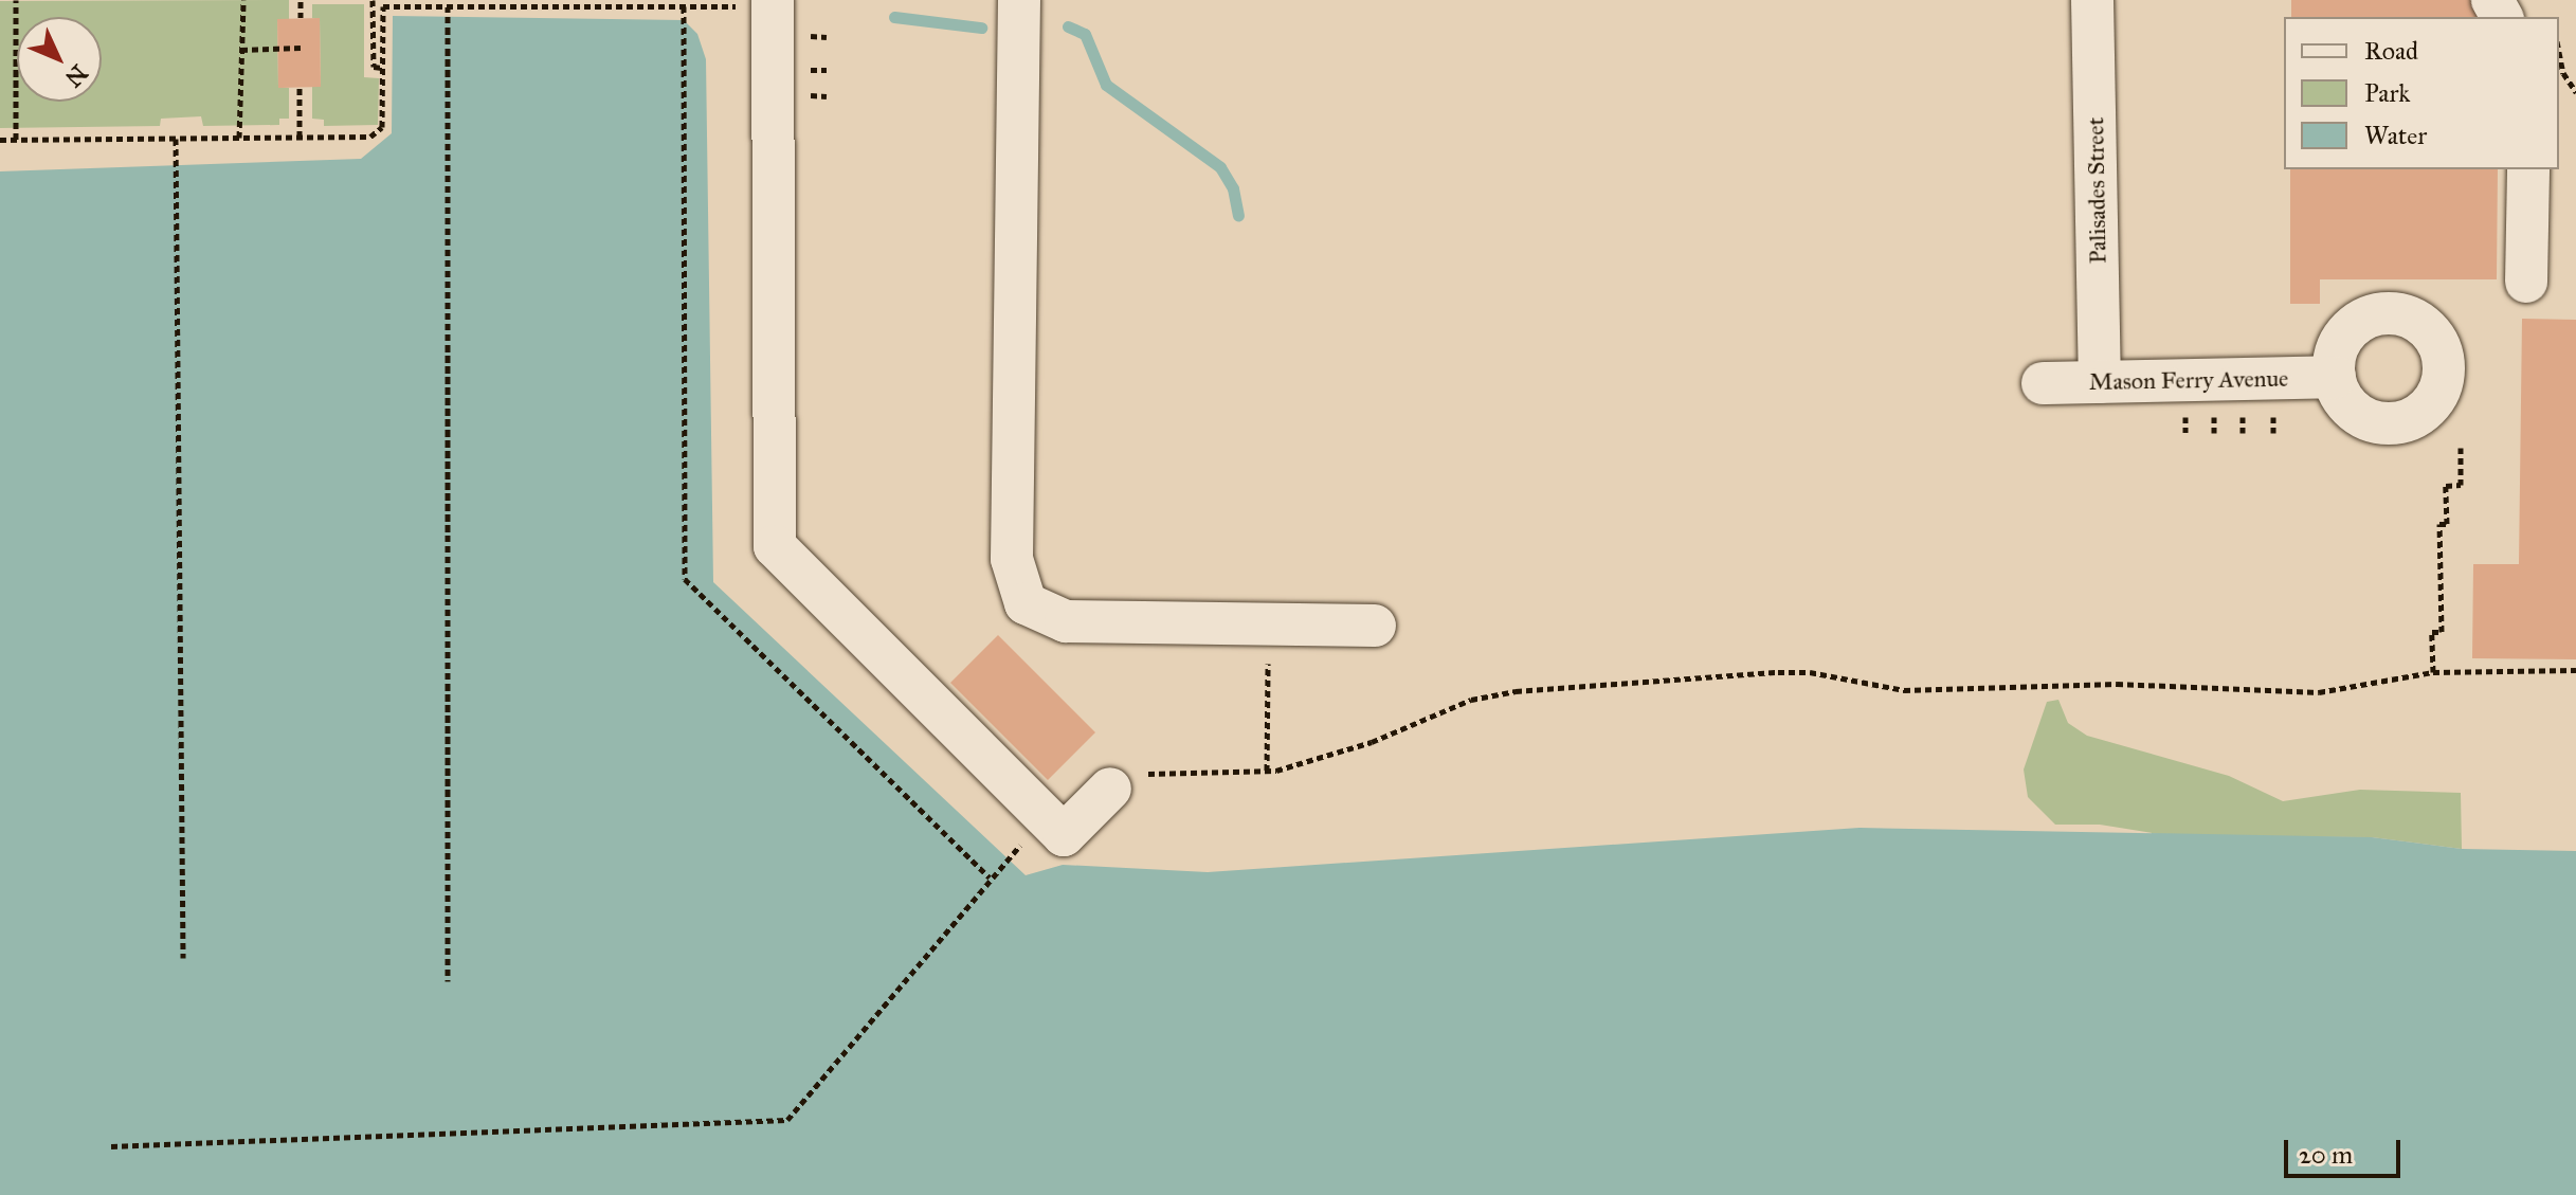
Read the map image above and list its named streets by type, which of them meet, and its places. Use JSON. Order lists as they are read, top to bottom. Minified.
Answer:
{"streets":{"street":["Palisades Street","Mason Ferry Avenue"]},"crossings":[["Palisades Street","Mason Ferry Avenue"]],"legend":["Road","Park","Water"],"scale_bar":"20 m","north":"bottom right"}
